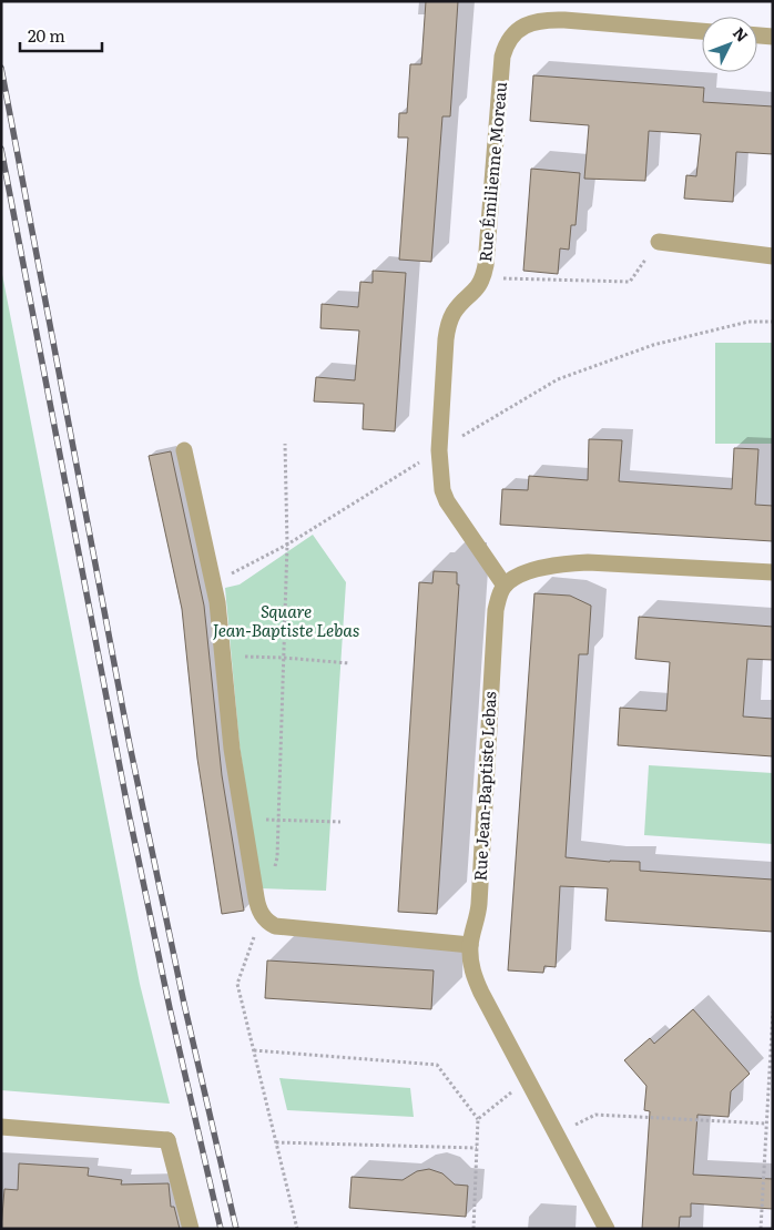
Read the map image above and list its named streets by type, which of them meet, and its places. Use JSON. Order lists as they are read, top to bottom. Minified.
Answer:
{"streets":{"street":["Rue Émilienne Moreau","Rue Jean-Baptiste Lebas"]},"crossings":[["Rue Émilienne Moreau","Rue Jean-Baptiste Lebas"]],"parks":["Square Jean-Baptiste Lebas"],"scale_bar":"20 m","north":"top right"}
